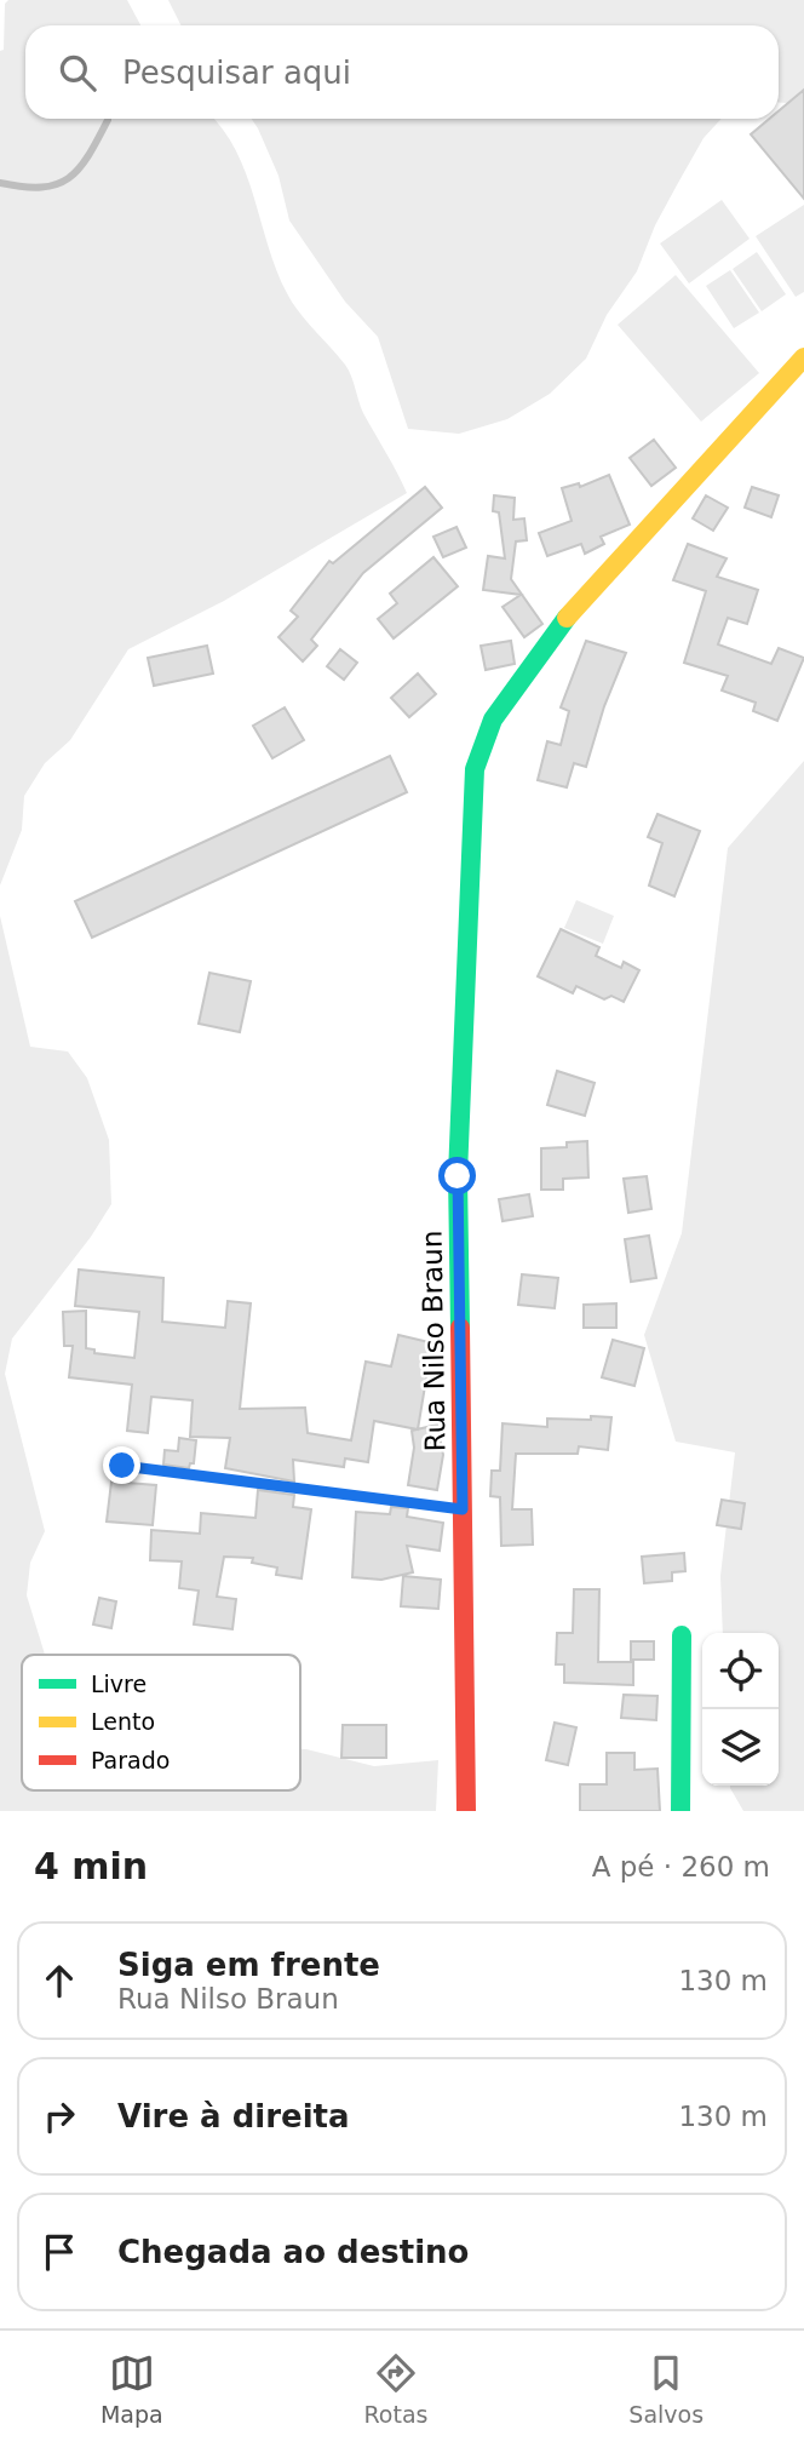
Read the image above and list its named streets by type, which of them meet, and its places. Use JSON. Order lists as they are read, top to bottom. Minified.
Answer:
{"streets":{"street":["Rua Nilso Braun"]},"legend":["Livre","Lento","Parado"],"page":{"search":"Pesquisar aqui","heading":["4 min","A pé · 260 m"],"list":[["Siga em frente","Rua Nilso Braun","130 m"],["Vire à direita","130 m"],"Chegada ao destino"],"nav":["Mapa","Rotas","Salvos"]}}
